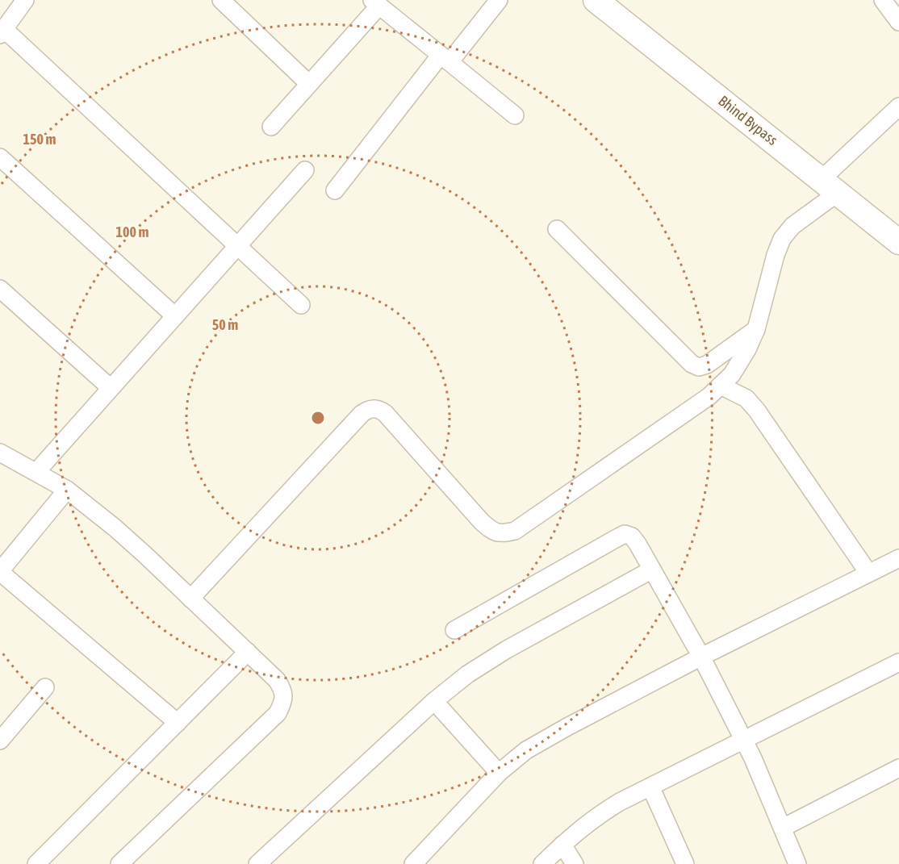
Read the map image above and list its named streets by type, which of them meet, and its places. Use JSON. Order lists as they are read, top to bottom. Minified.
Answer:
{"streets":{"street":["Bhind Bypass"]},"rings":["150 m","100 m","50 m"]}
